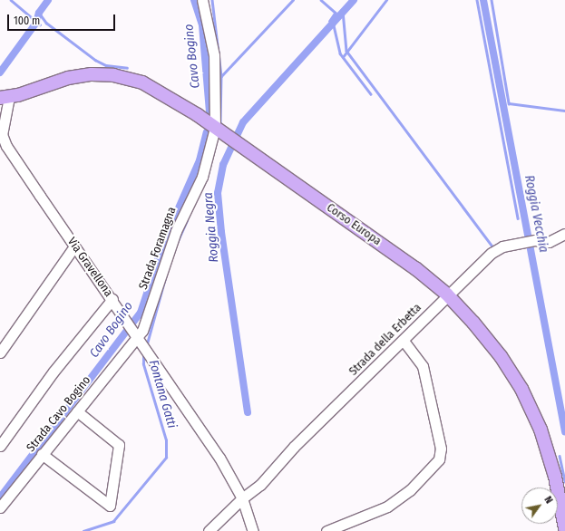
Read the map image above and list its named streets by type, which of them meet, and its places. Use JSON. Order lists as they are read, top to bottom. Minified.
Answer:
{"streets":{"main road":["Corso Europa"],"street":["Strada Foramagna","Via Gravellona","Strada della Erbetta","Strada Cavo Bogino"]},"crossings":[["Corso Europa","Strada Foramagna"],["Corso Europa","Via Gravellona"],["Corso Europa","Strada della Erbetta"],["Strada Foramagna","Via Gravellona"],["Strada Foramagna","Strada Cavo Bogino"],["Via Gravellona","Strada della Erbetta"],["Via Gravellona","Strada Cavo Bogino"]],"water":["Cavo Bogino","Roggia Vecchia","Roggia Negra","Fontana Gatti"],"scale_bar":"100 m","north":"top right"}
